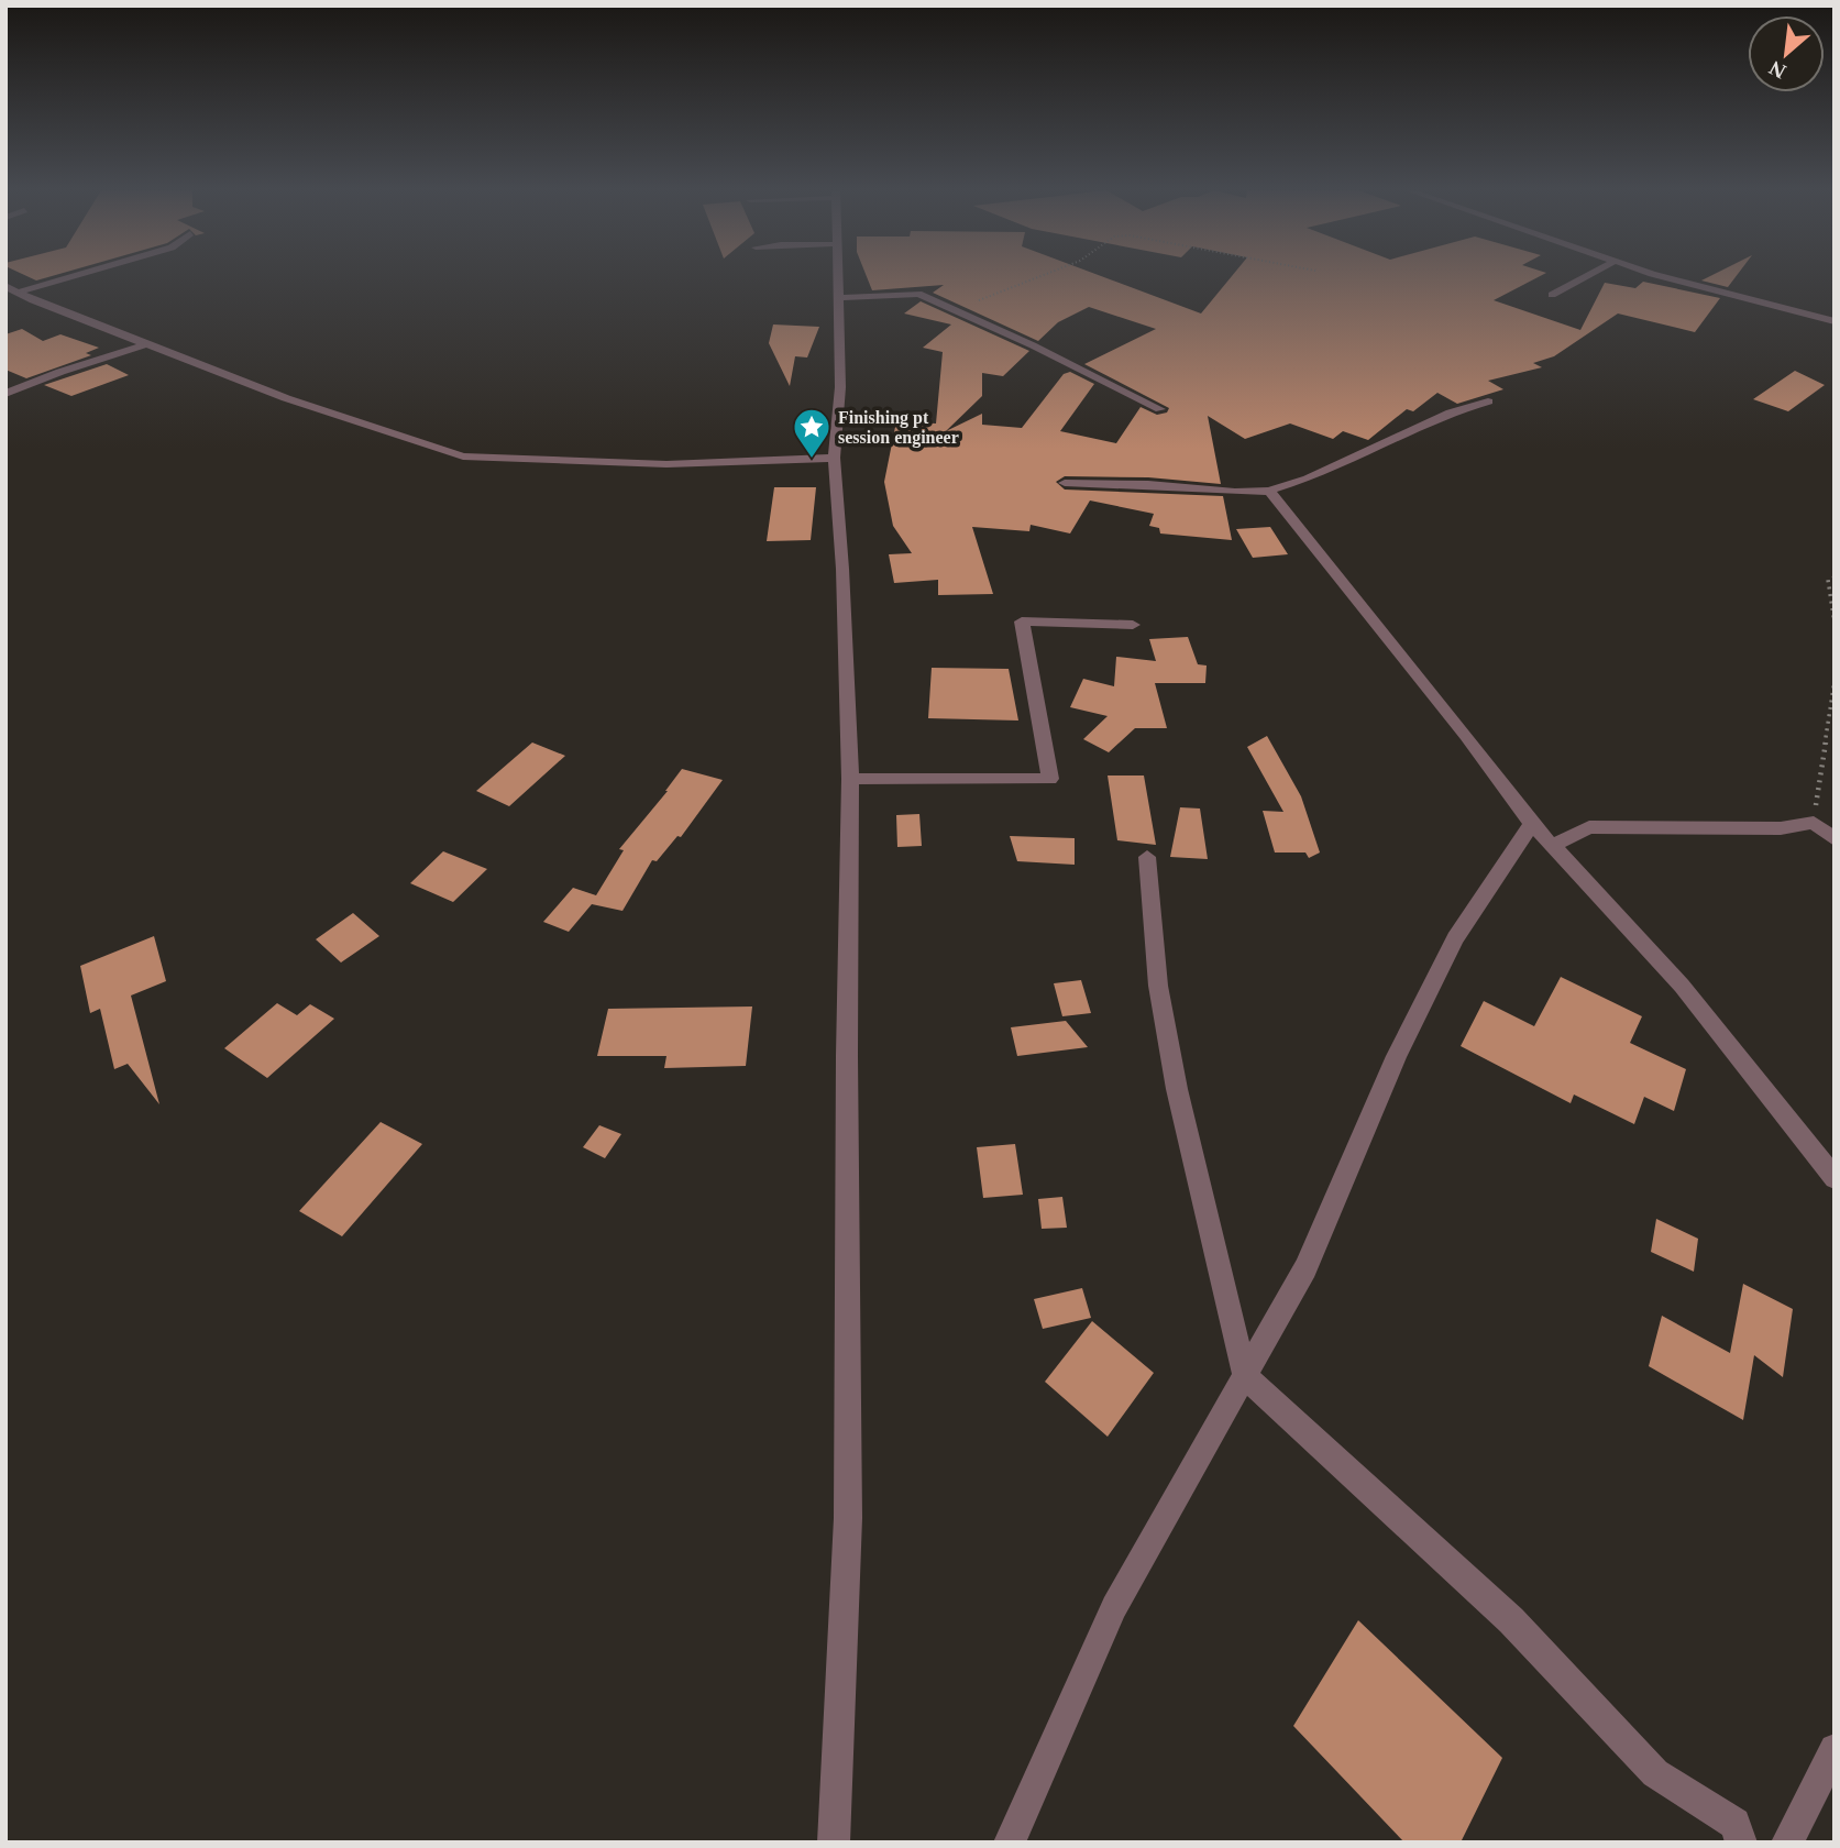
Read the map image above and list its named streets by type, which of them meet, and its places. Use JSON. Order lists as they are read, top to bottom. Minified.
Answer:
{"places":{"place":["Finishing pt session engineer"]},"north":"bottom left"}
